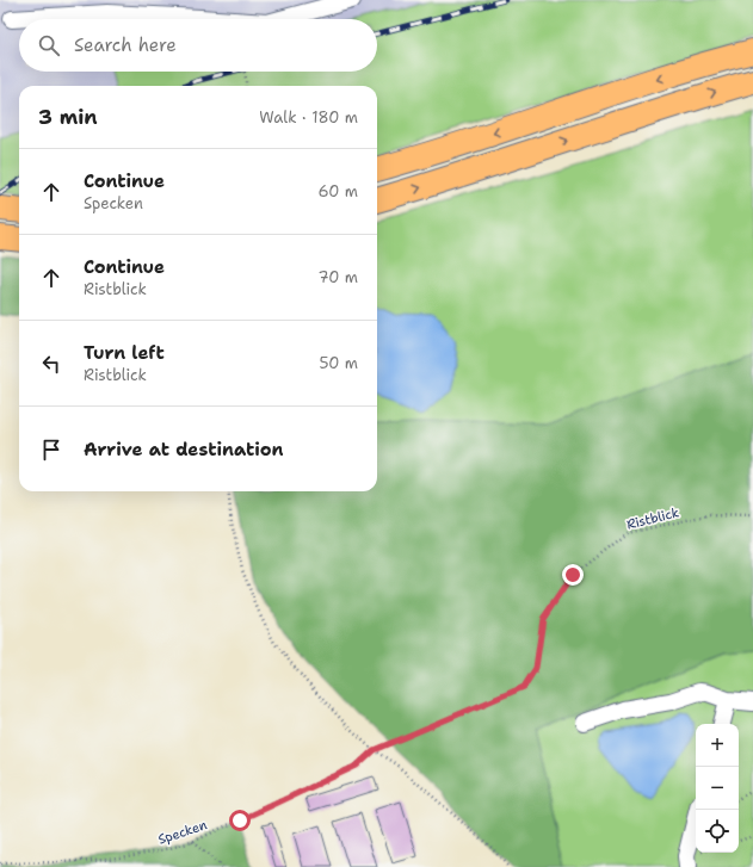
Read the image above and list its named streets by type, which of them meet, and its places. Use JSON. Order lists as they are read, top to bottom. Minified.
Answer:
{"streets":{"path":["Ristblick","Specken"]},"crossings":[["Ristblick","Specken"]],"page":{"search":"Search here","heading":["3 min","Walk · 180 m"],"list":[["Continue","Specken","60 m"],["Continue","Ristblick","70 m"],["Turn left","Ristblick","50 m"],"Arrive at destination"],"map_buttons":["+","−"]}}
